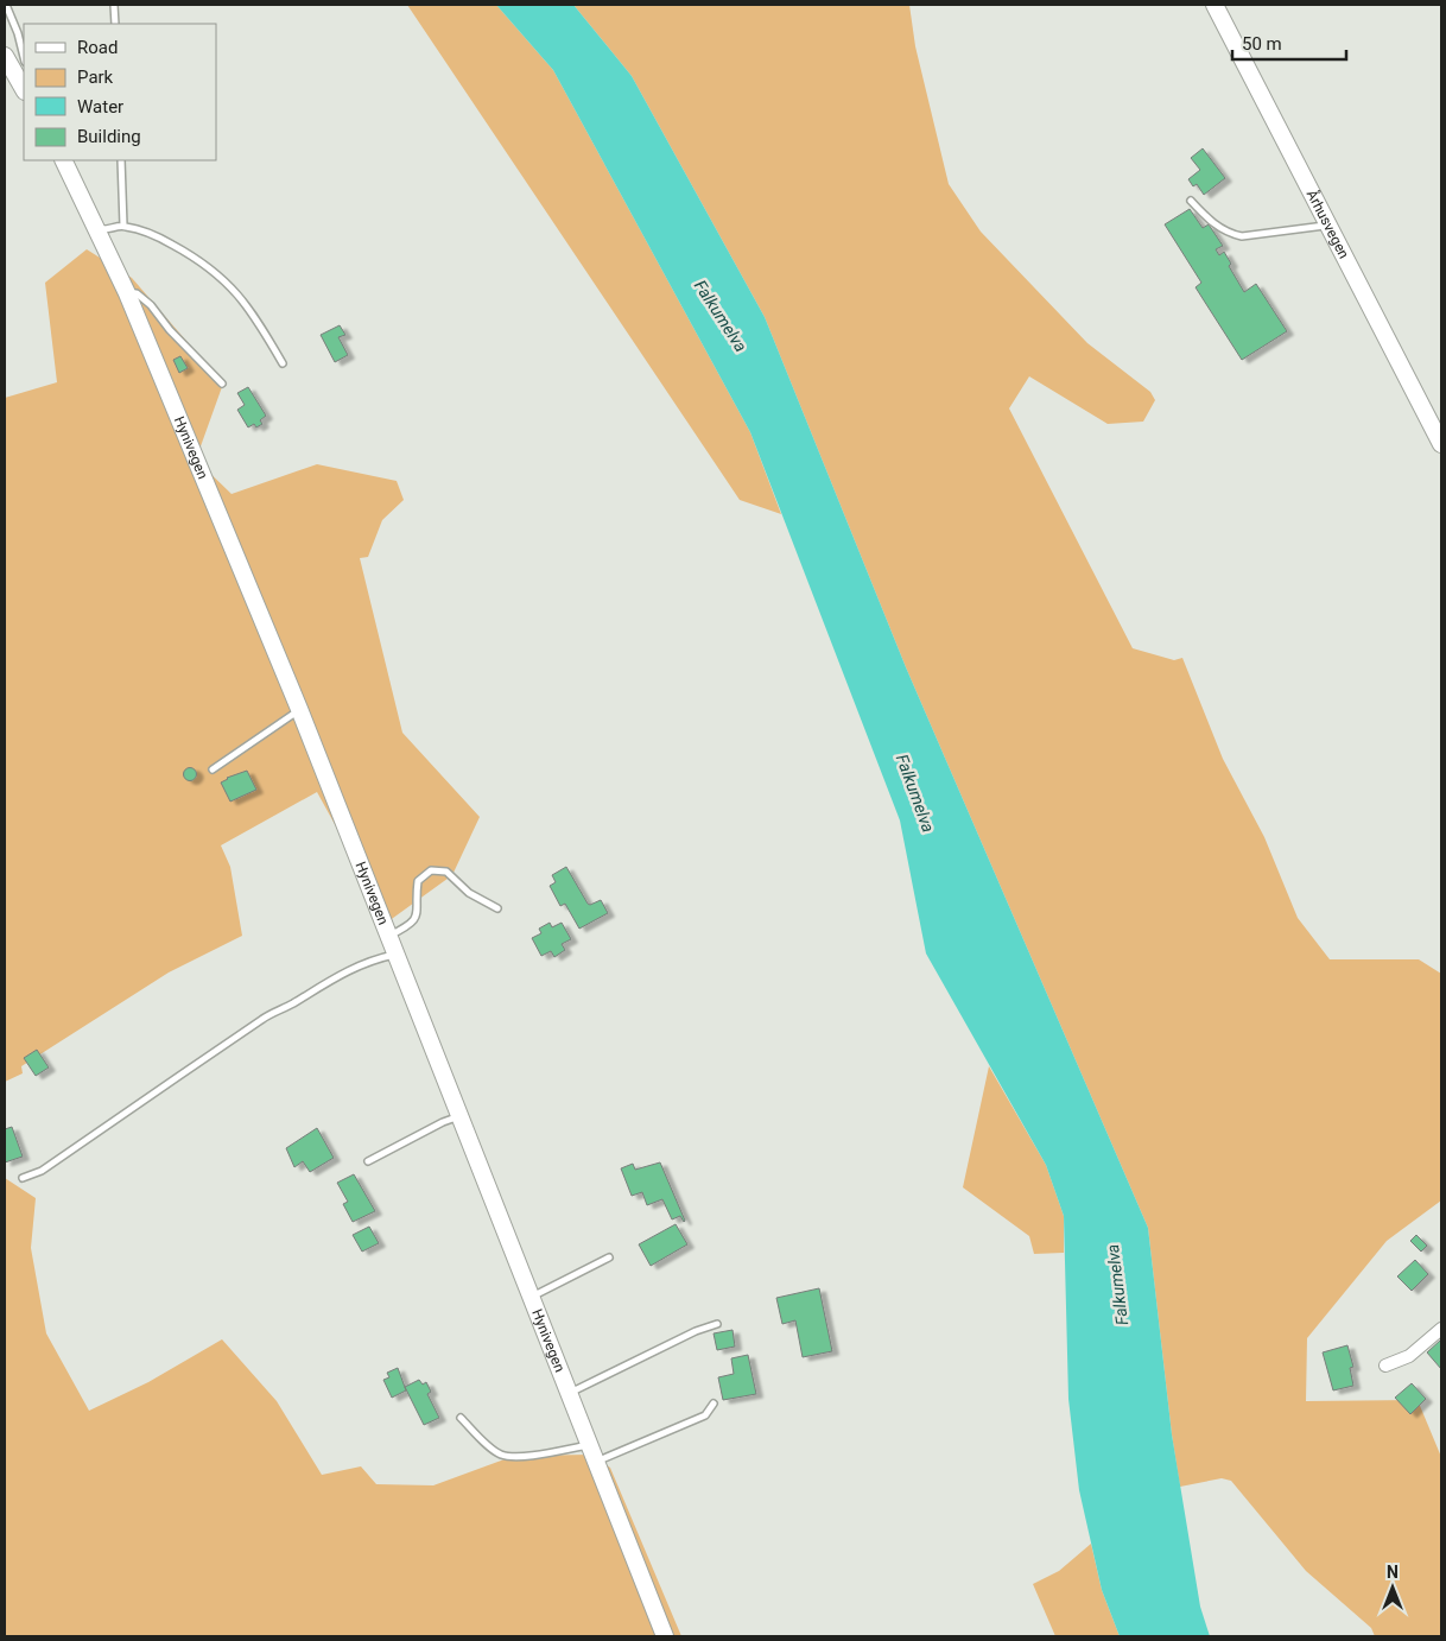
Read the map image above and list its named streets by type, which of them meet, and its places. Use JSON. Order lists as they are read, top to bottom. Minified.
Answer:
{"streets":{"main road":["Århusvegen","Hynivegen"]},"water":["Falkumelva"],"legend":["Road","Park","Water","Building"],"scale_bar":"50 m","north":"top"}
